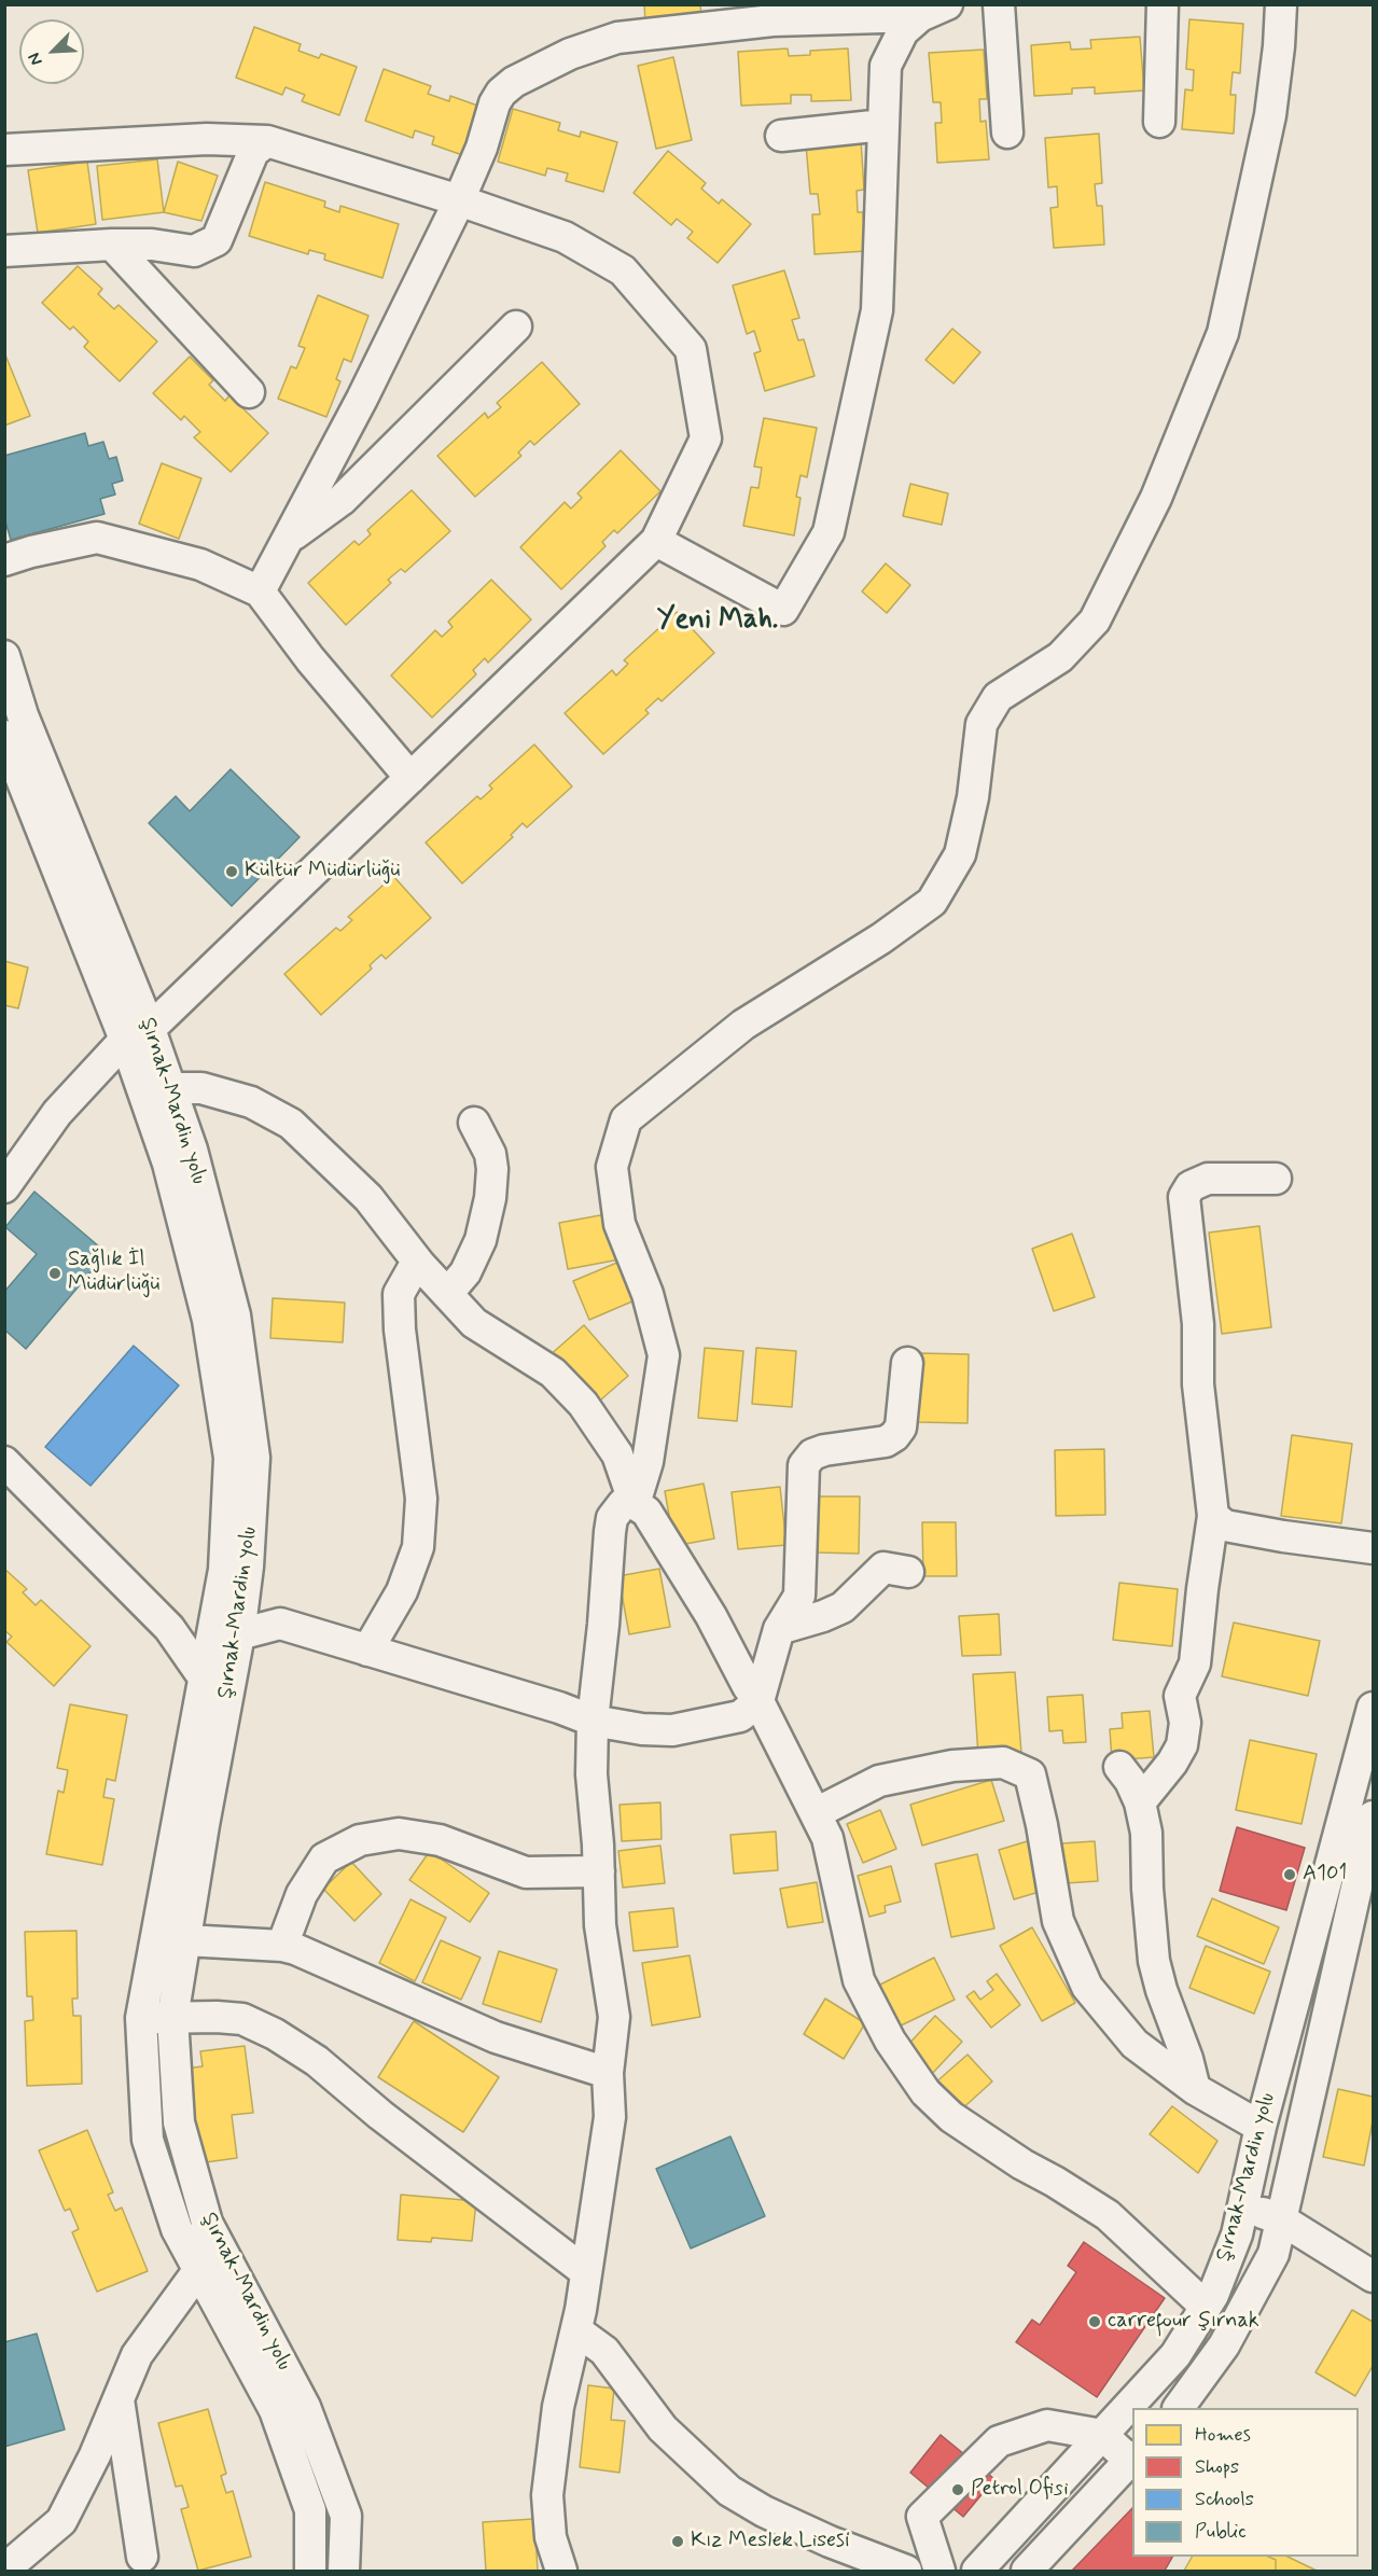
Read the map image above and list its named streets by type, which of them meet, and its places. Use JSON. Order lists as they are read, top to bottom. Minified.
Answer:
{"streets":{"street":["Şırnak-Mardin yolu"]},"districts":["Yeni Mah."],"places":["Kültür Müdürlüğü","Sağlık İl Müdürlüğü","A101","carrefour şırnak","Petrol Ofisi","Kız Meslek Lisesi"],"legend":["Homes","Shops","Schools","Public"],"north":"bottom left"}
